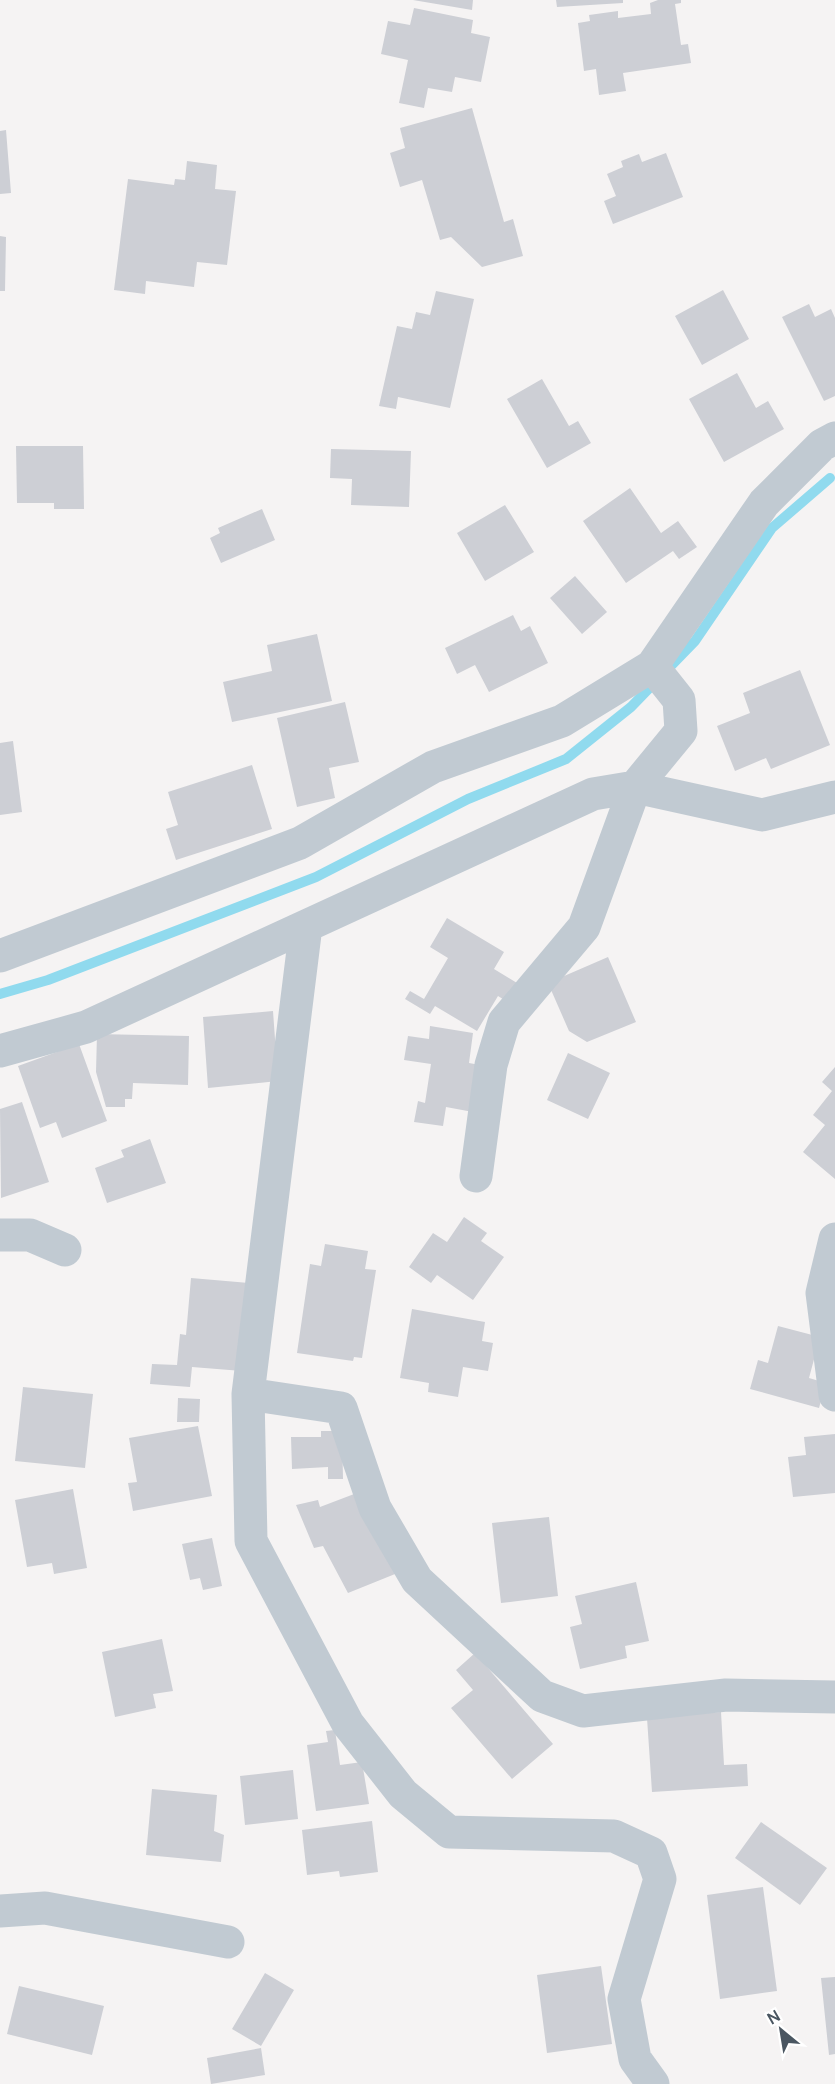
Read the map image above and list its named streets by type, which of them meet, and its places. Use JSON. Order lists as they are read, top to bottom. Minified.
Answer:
{"north":"top left"}
